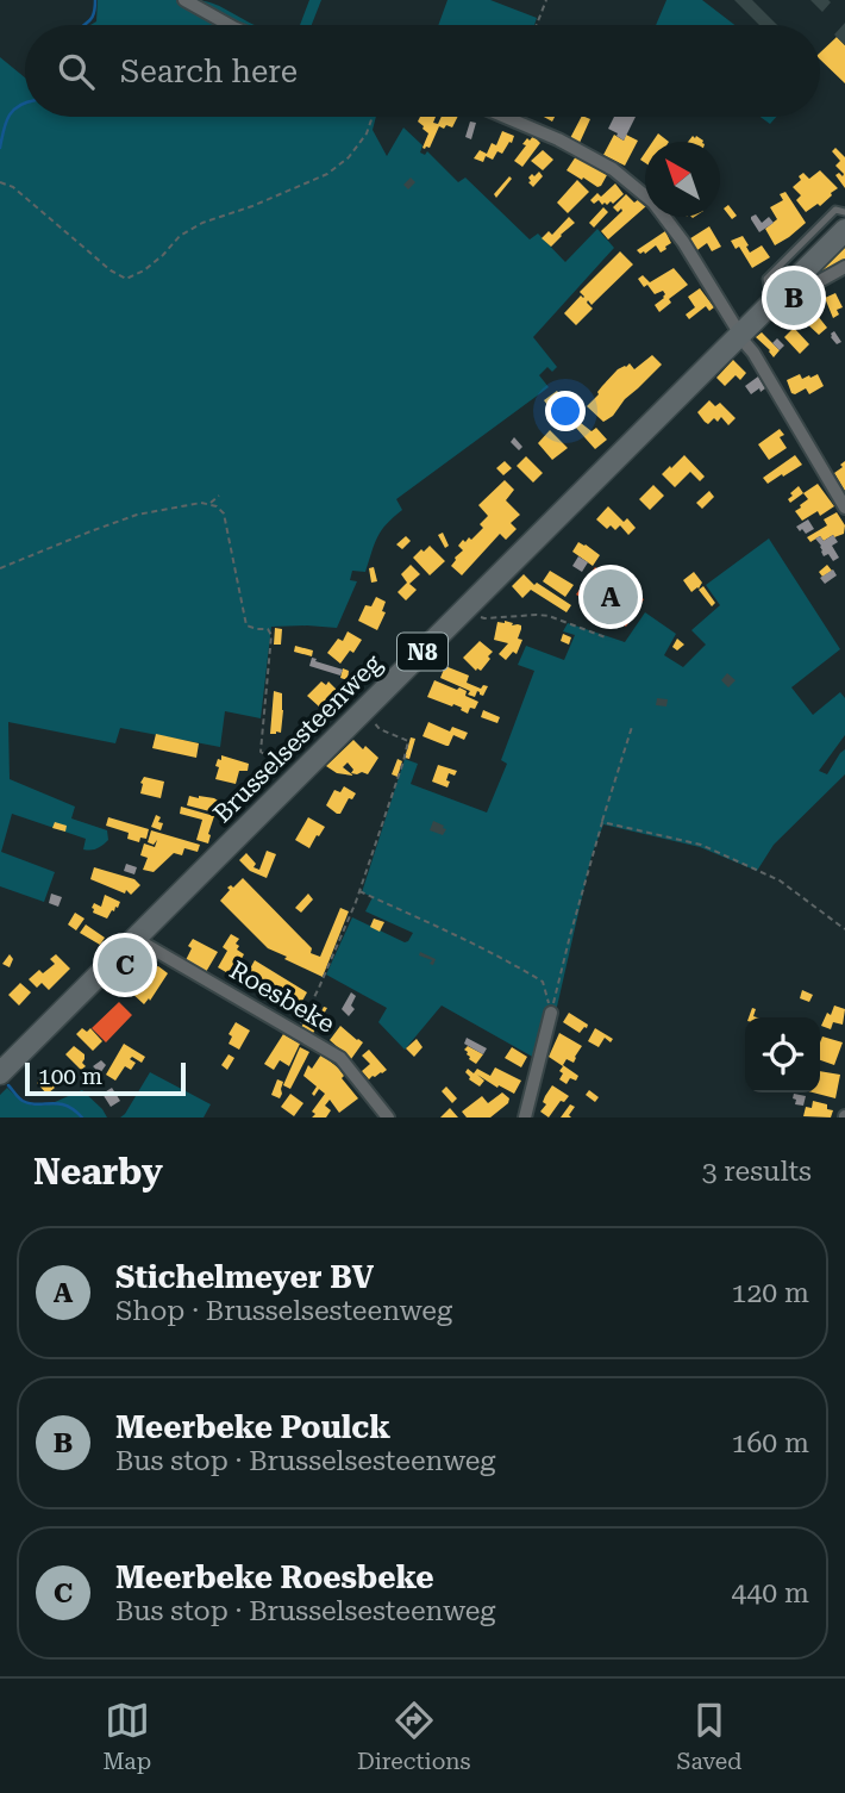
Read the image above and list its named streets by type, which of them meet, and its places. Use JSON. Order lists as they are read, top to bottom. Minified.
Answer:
{"streets":{"main road":["N8","Brusselsesteenweg"],"street":["Roesbeke"]},"crossings":[["Brusselsesteenweg","Roesbeke"]],"scale_bar":"100 m","north":"top left","page":{"search":"Search here","pins":["B","A","C"],"scale":"100 m","heading":["Nearby","3 results"],"list":[{"mark":"A","name":"Stichelmeyer BV","note":"Shop · Brusselsesteenweg","value":"120 m"},{"mark":"B","name":"Meerbeke Poulck","note":"Bus stop · Brusselsesteenweg","value":"160 m"},{"mark":"C","name":"Meerbeke Roesbeke","note":"Bus stop · Brusselsesteenweg","value":"440 m"}],"nav":["Map","Directions","Saved"]}}
